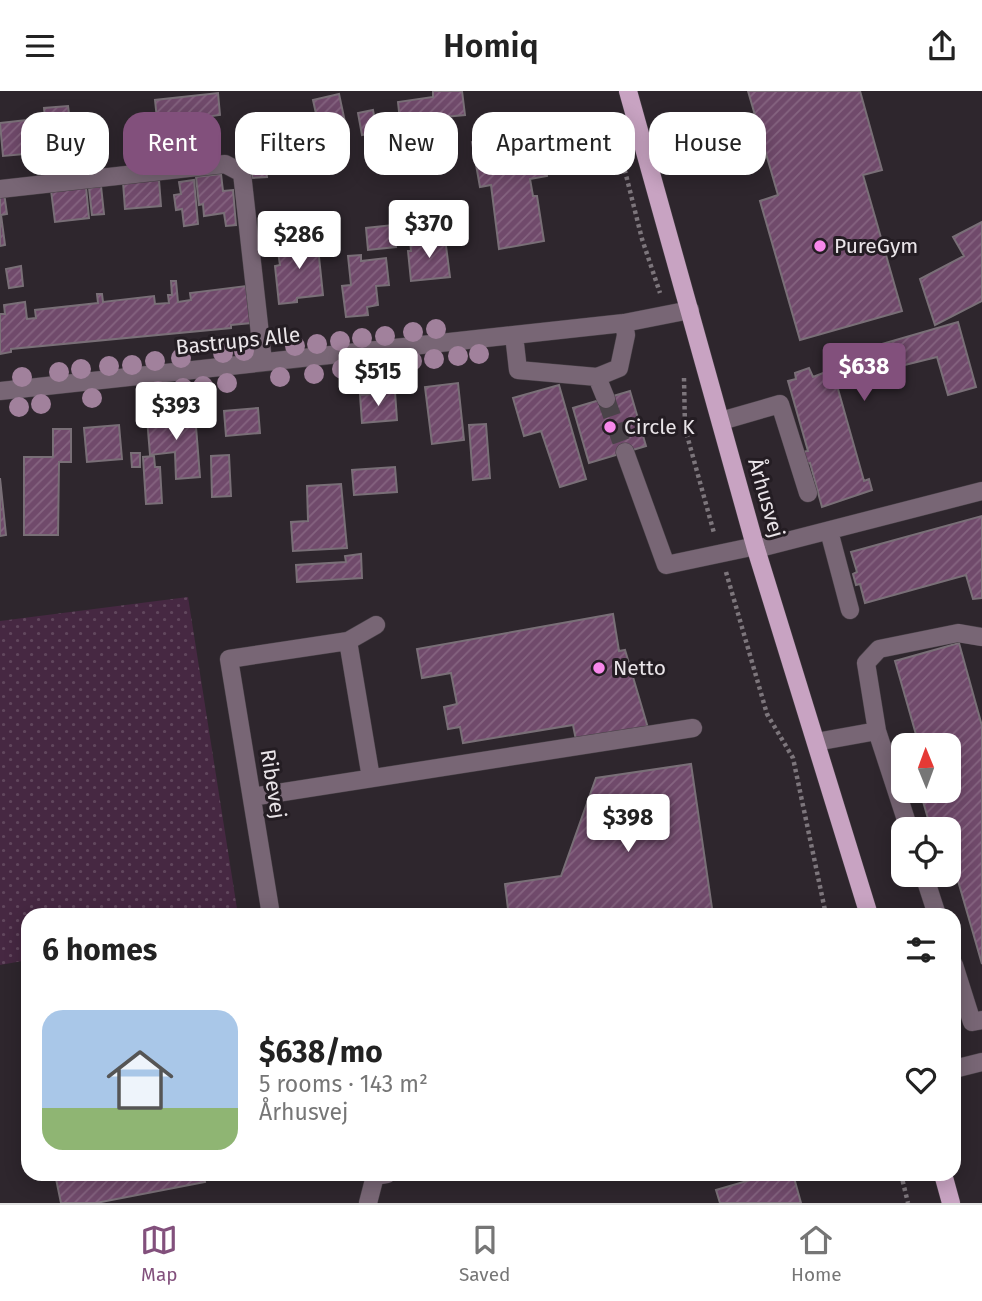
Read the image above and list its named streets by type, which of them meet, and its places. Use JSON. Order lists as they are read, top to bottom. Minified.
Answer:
{"streets":{"main road":["Århusvej"],"street":["Bastrups Alle","Ribevej"]},"crossings":[["Bastrups Alle","Århusvej"]],"places":["PureGym","Circle K","Netto"],"north":"top","page":{"header":"Homiq","chip":["Buy","Rent","Filters","New","Apartment","House"],"price":["$370","$286","$638","$515","$393","$398"],"heading":"6 homes","list":[{"name":"$638/mo","note":"5 rooms · 143 m² · Århusvej"}],"tabs":["Map","Saved","Home"]}}
